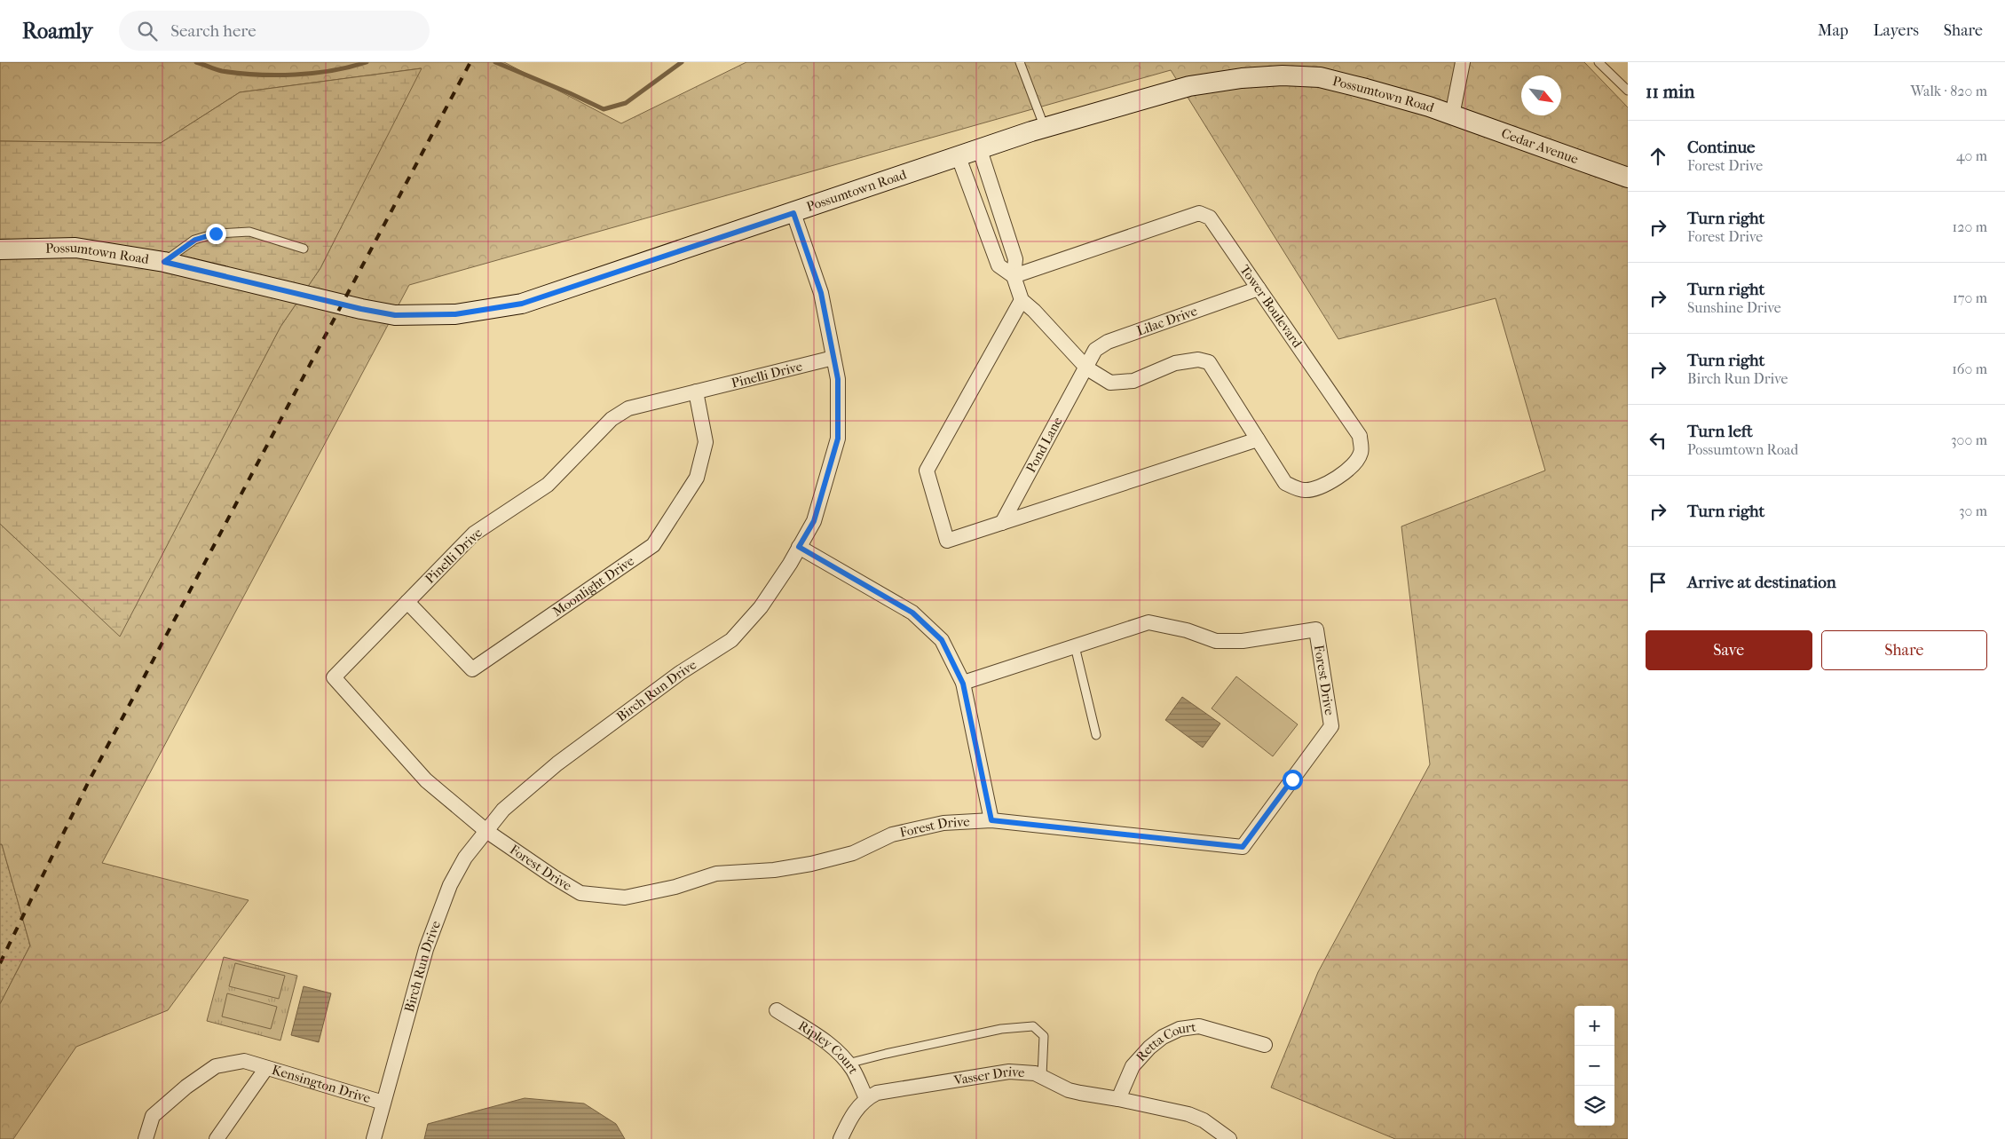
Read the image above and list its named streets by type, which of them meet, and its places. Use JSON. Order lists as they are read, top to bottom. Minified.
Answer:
{"streets":{"main road":["Possumtown Road","Cedar Avenue"],"street":["Tower Boulevard","Lilac Drive","Pinelli Drive","Pond Lane","Moonlight Drive","Forest Drive","Birch Run Drive","Retta Court","Ripley Court","Vasser Drive","Kensington Drive"]},"crossings":[["Possumtown Road","Cedar Avenue"],["Possumtown Road","Tower Boulevard"],["Possumtown Road","Birch Run Drive"],["Tower Boulevard","Lilac Drive"],["Tower Boulevard","Pond Lane"],["Lilac Drive","Pond Lane"],["Pinelli Drive","Moonlight Drive"],["Pinelli Drive","Forest Drive"],["Pinelli Drive","Birch Run Drive"],["Forest Drive","Birch Run Drive"],["Birch Run Drive","Kensington Drive"],["Retta Court","Vasser Drive"],["Ripley Court","Vasser Drive"]],"north":"bottom right","page":{"header":"Roamly","search":"Search here","nav":["Map","Layers","Share"],"heading":["11 min","Walk · 820 m"],"list":[["Continue","Forest Drive","40 m"],["Turn right","Forest Drive","120 m"],["Turn right","Sunshine Drive","170 m"],["Turn right","Birch Run Drive","160 m"],["Turn left","Possumtown Road","300 m"],["Turn right","30 m"],"Arrive at destination"],"buttons":["Save","Share"],"map_buttons":["+","−"]}}
